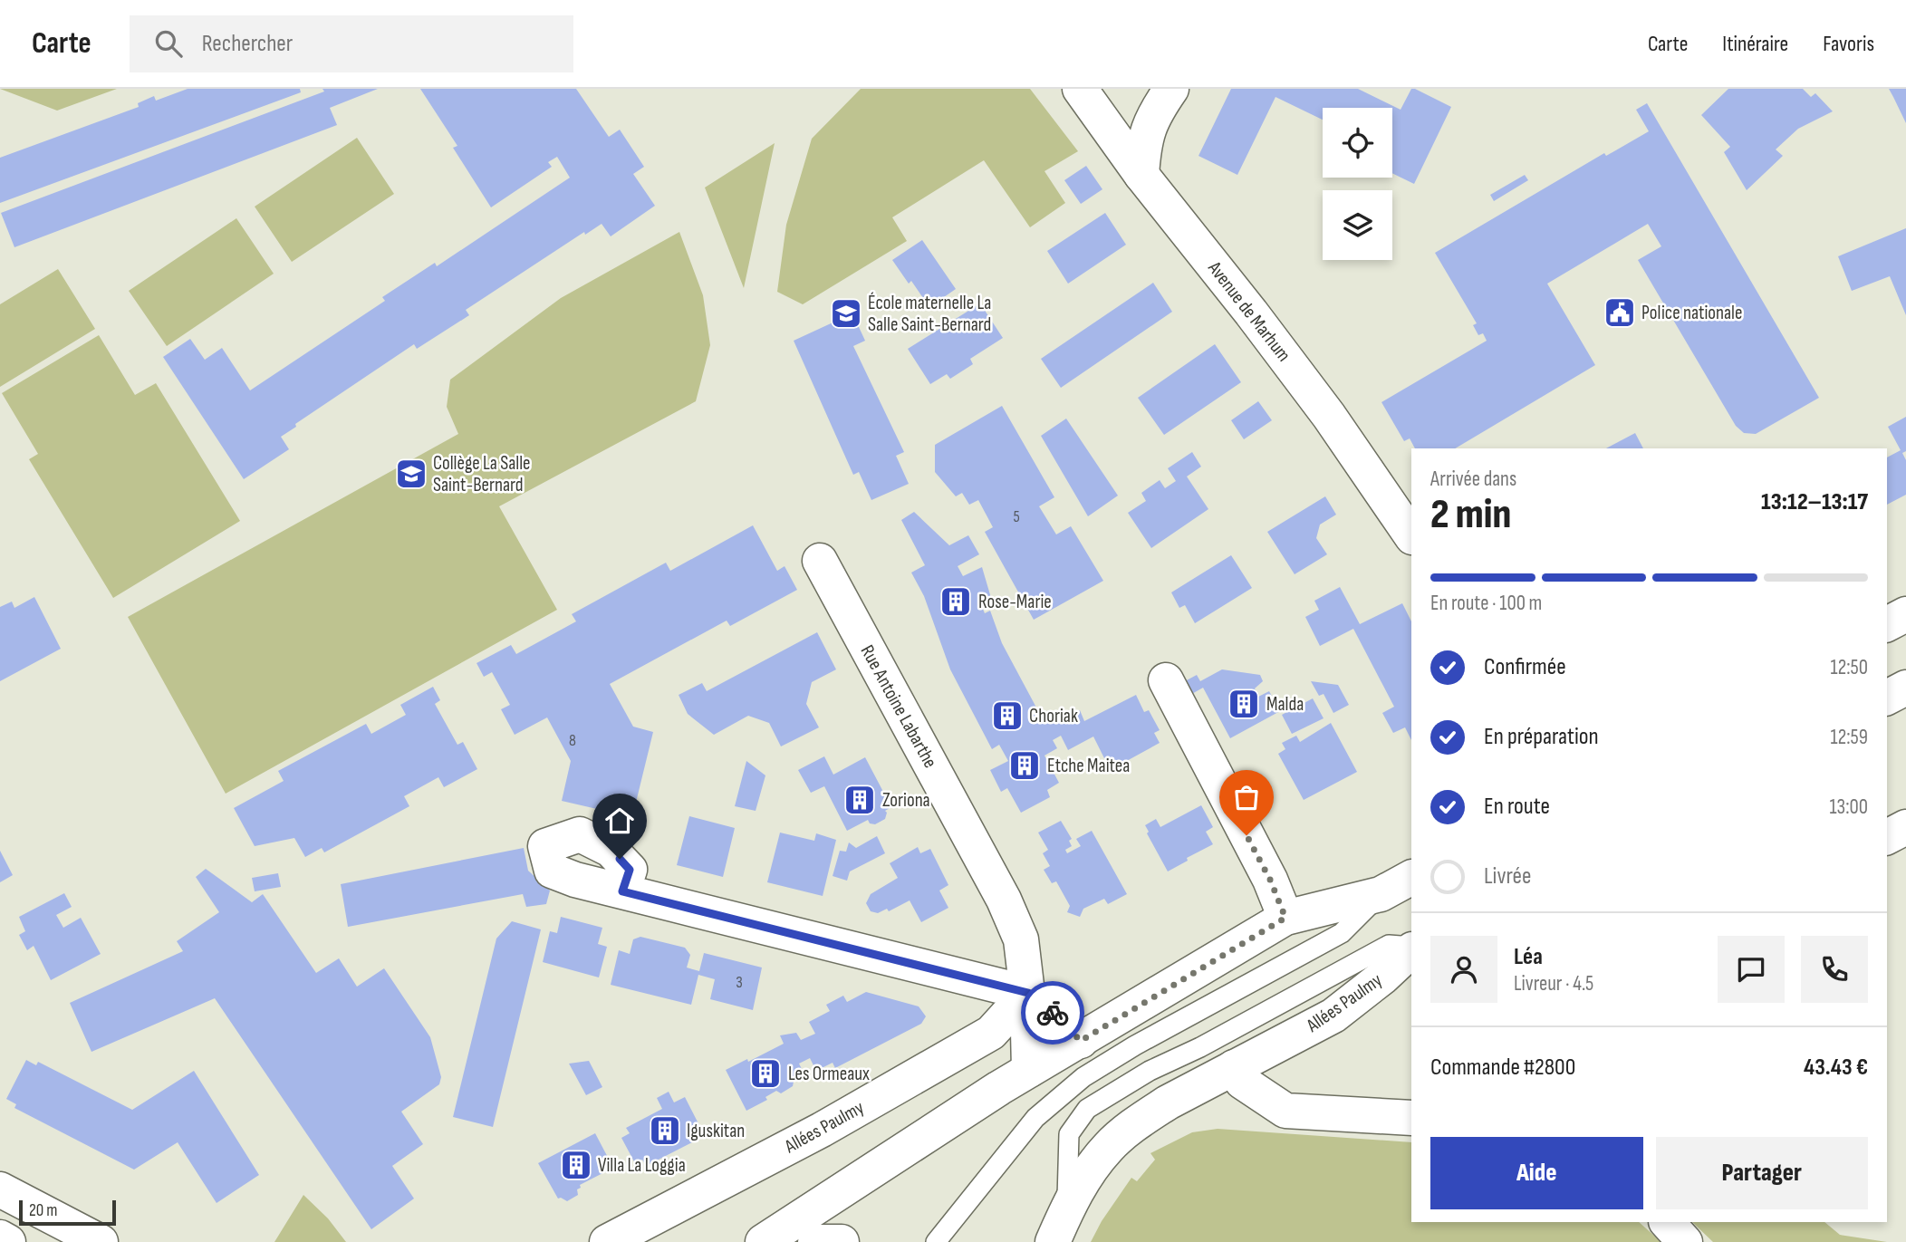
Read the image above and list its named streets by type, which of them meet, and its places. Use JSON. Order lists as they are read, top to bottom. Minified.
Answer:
{"streets":{"street":["Avenue de Marhum","Rue Antoine Labarthe","Allées Paulmy"]},"crossings":[["Rue Antoine Labarthe","Allées Paulmy"]],"places":{"public building":["Police nationale"],"school or university":["École maternelle La Salle Saint-Bernard","Collège La Salle Saint-Bernard"],"building":["Rose-Marie","Malda","Choriak","Etche Maitea","Zoriona","Les Ormeaux","Iguskitan","Villa La Loggia"]},"house_numbers":["5","8","3"],"scale_bar":"20 m","page":{"header":"Carte","search":"Rechercher","nav":["Carte","Itinéraire","Favoris"],"heading":["2 min","Arrivée dans","13:12–13:17"],"panel":["Léa","Livreur · 4.5","Commande #2800","43.43 €"],"bar":"En route · 100 m","list":[["Confirmée","12:50"],["En préparation","12:59"],["En route","13:00"],"Livrée"],"buttons":["Aide","Partager"],"scale":"20 m"}}
